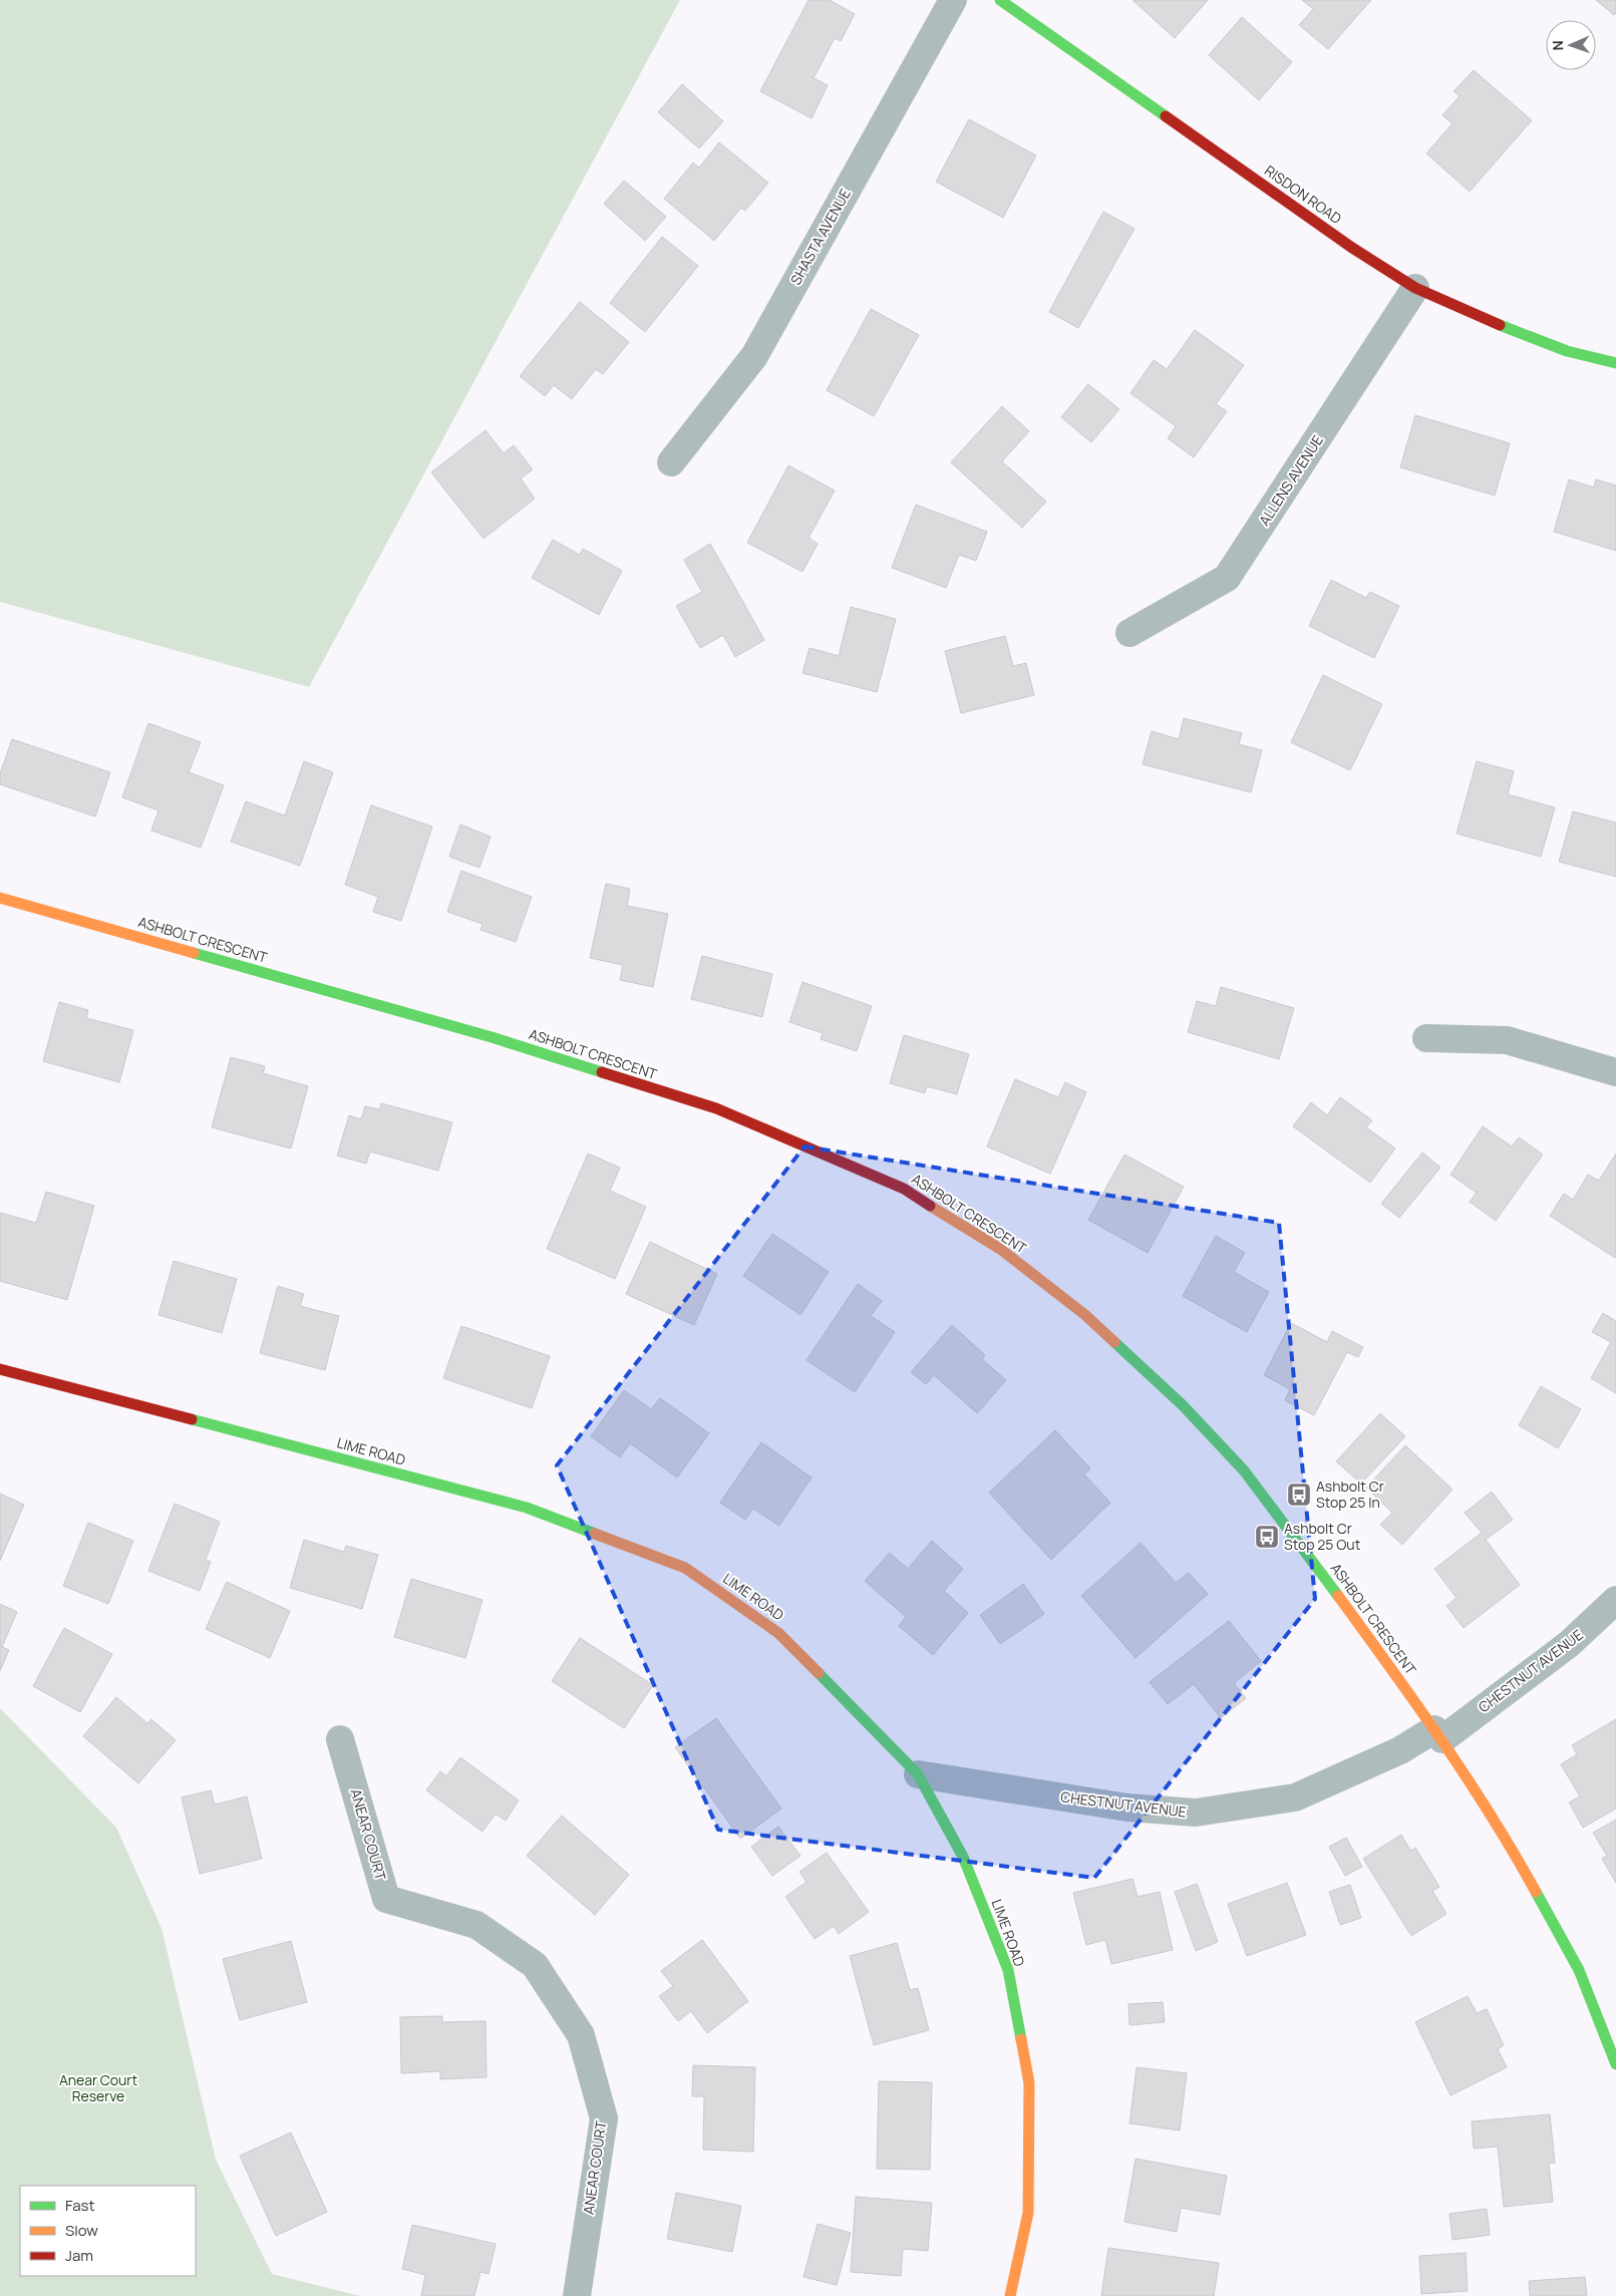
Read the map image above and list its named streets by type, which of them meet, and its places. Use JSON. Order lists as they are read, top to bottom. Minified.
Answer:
{"streets":{"street":["RISDON ROAD","SHASTA AVENUE","ALLENS AVENUE","ASHBOLT CRESCENT","LIME ROAD","CHESTNUT AVENUE","ANEAR COURT"]},"crossings":[["RISDON ROAD","ALLENS AVENUE"],["ASHBOLT CRESCENT","CHESTNUT AVENUE"],["LIME ROAD","CHESTNUT AVENUE"]],"parks":["Anear Court Reserve"],"places":{"bus stop":["Ashbolt Cr Stop 25 In","Ashbolt Cr Stop 25 Out"]},"legend":["Fast","Slow","Jam"],"north":"left"}
